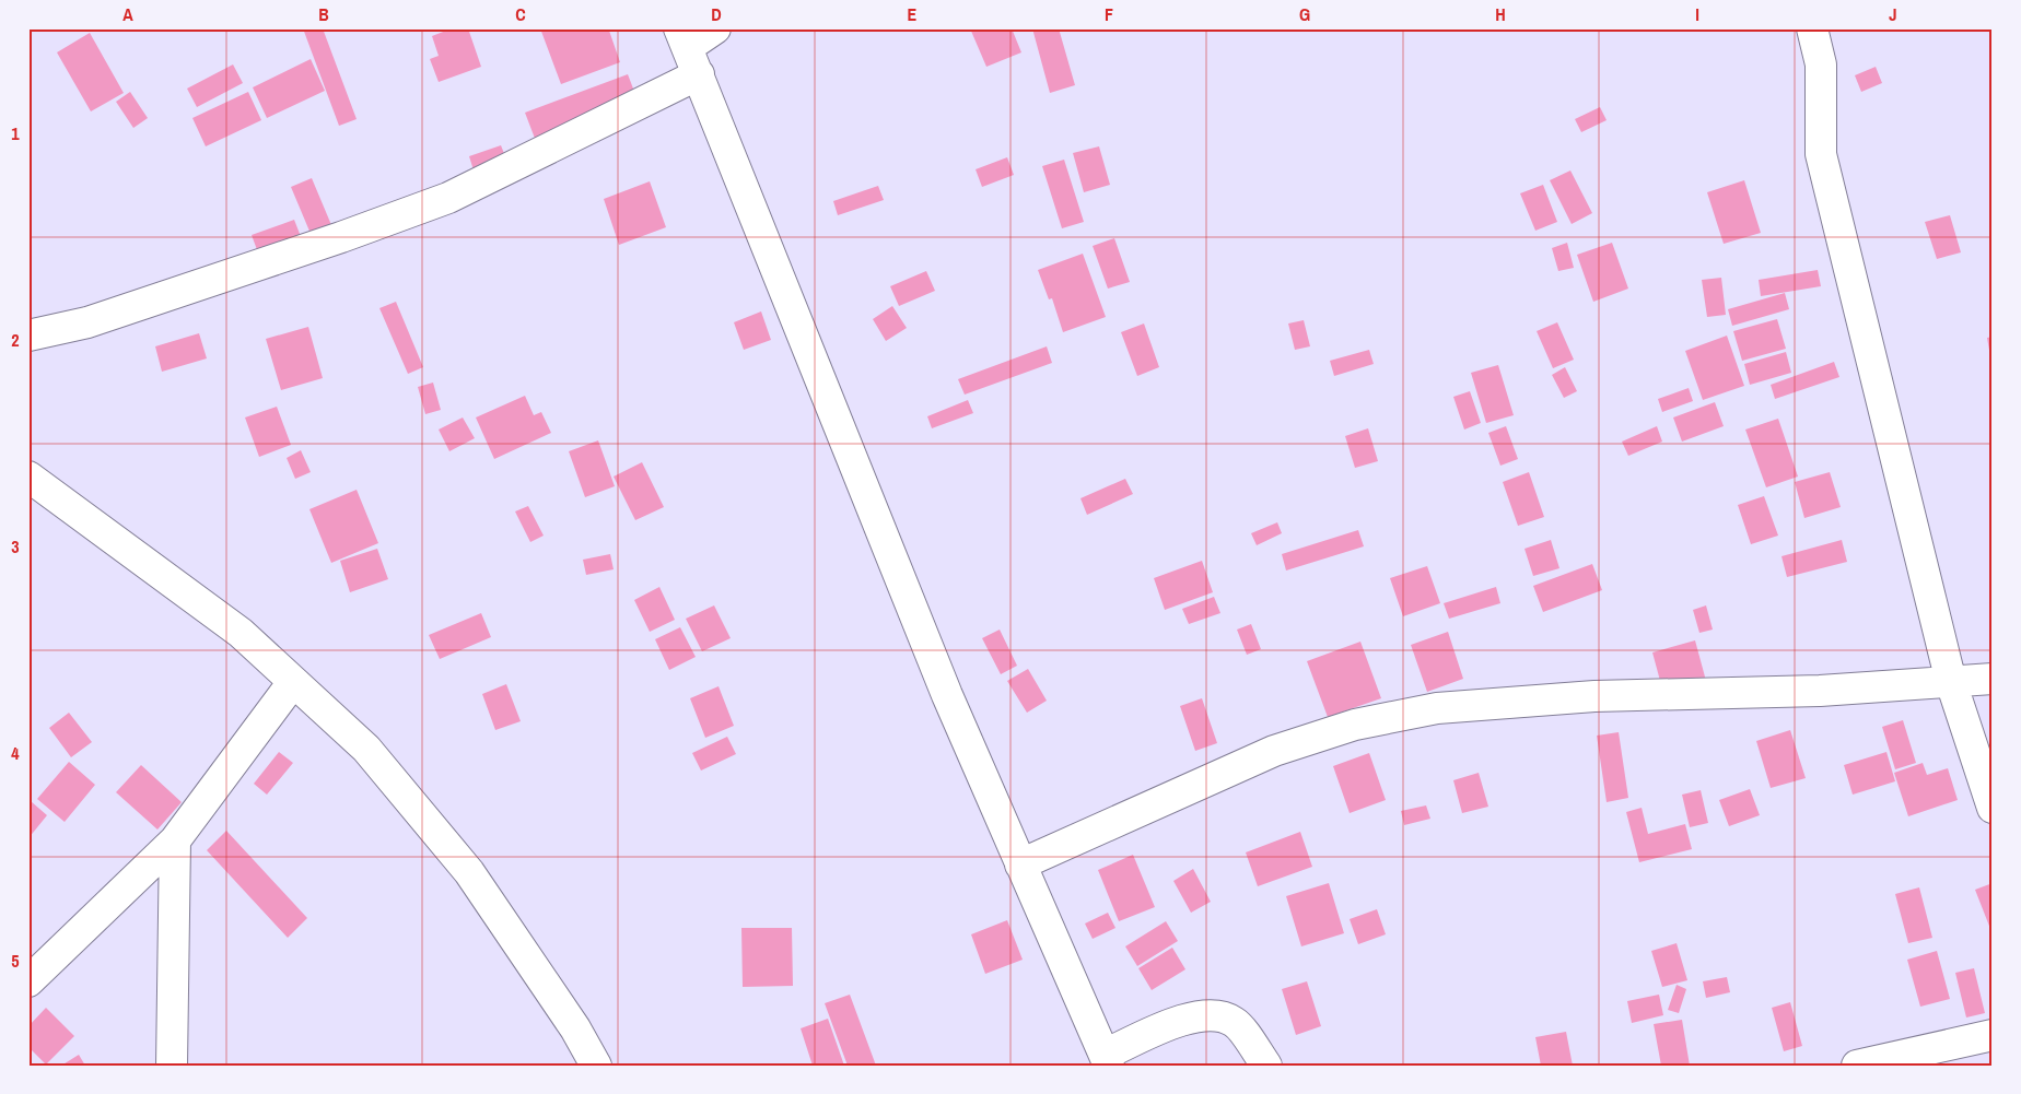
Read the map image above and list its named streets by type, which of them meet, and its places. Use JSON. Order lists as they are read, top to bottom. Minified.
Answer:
{"grid":{"columns":["A","B","C","D","E","F","G","H","I","J"],"rows":["1","2","3","4","5"]}}
